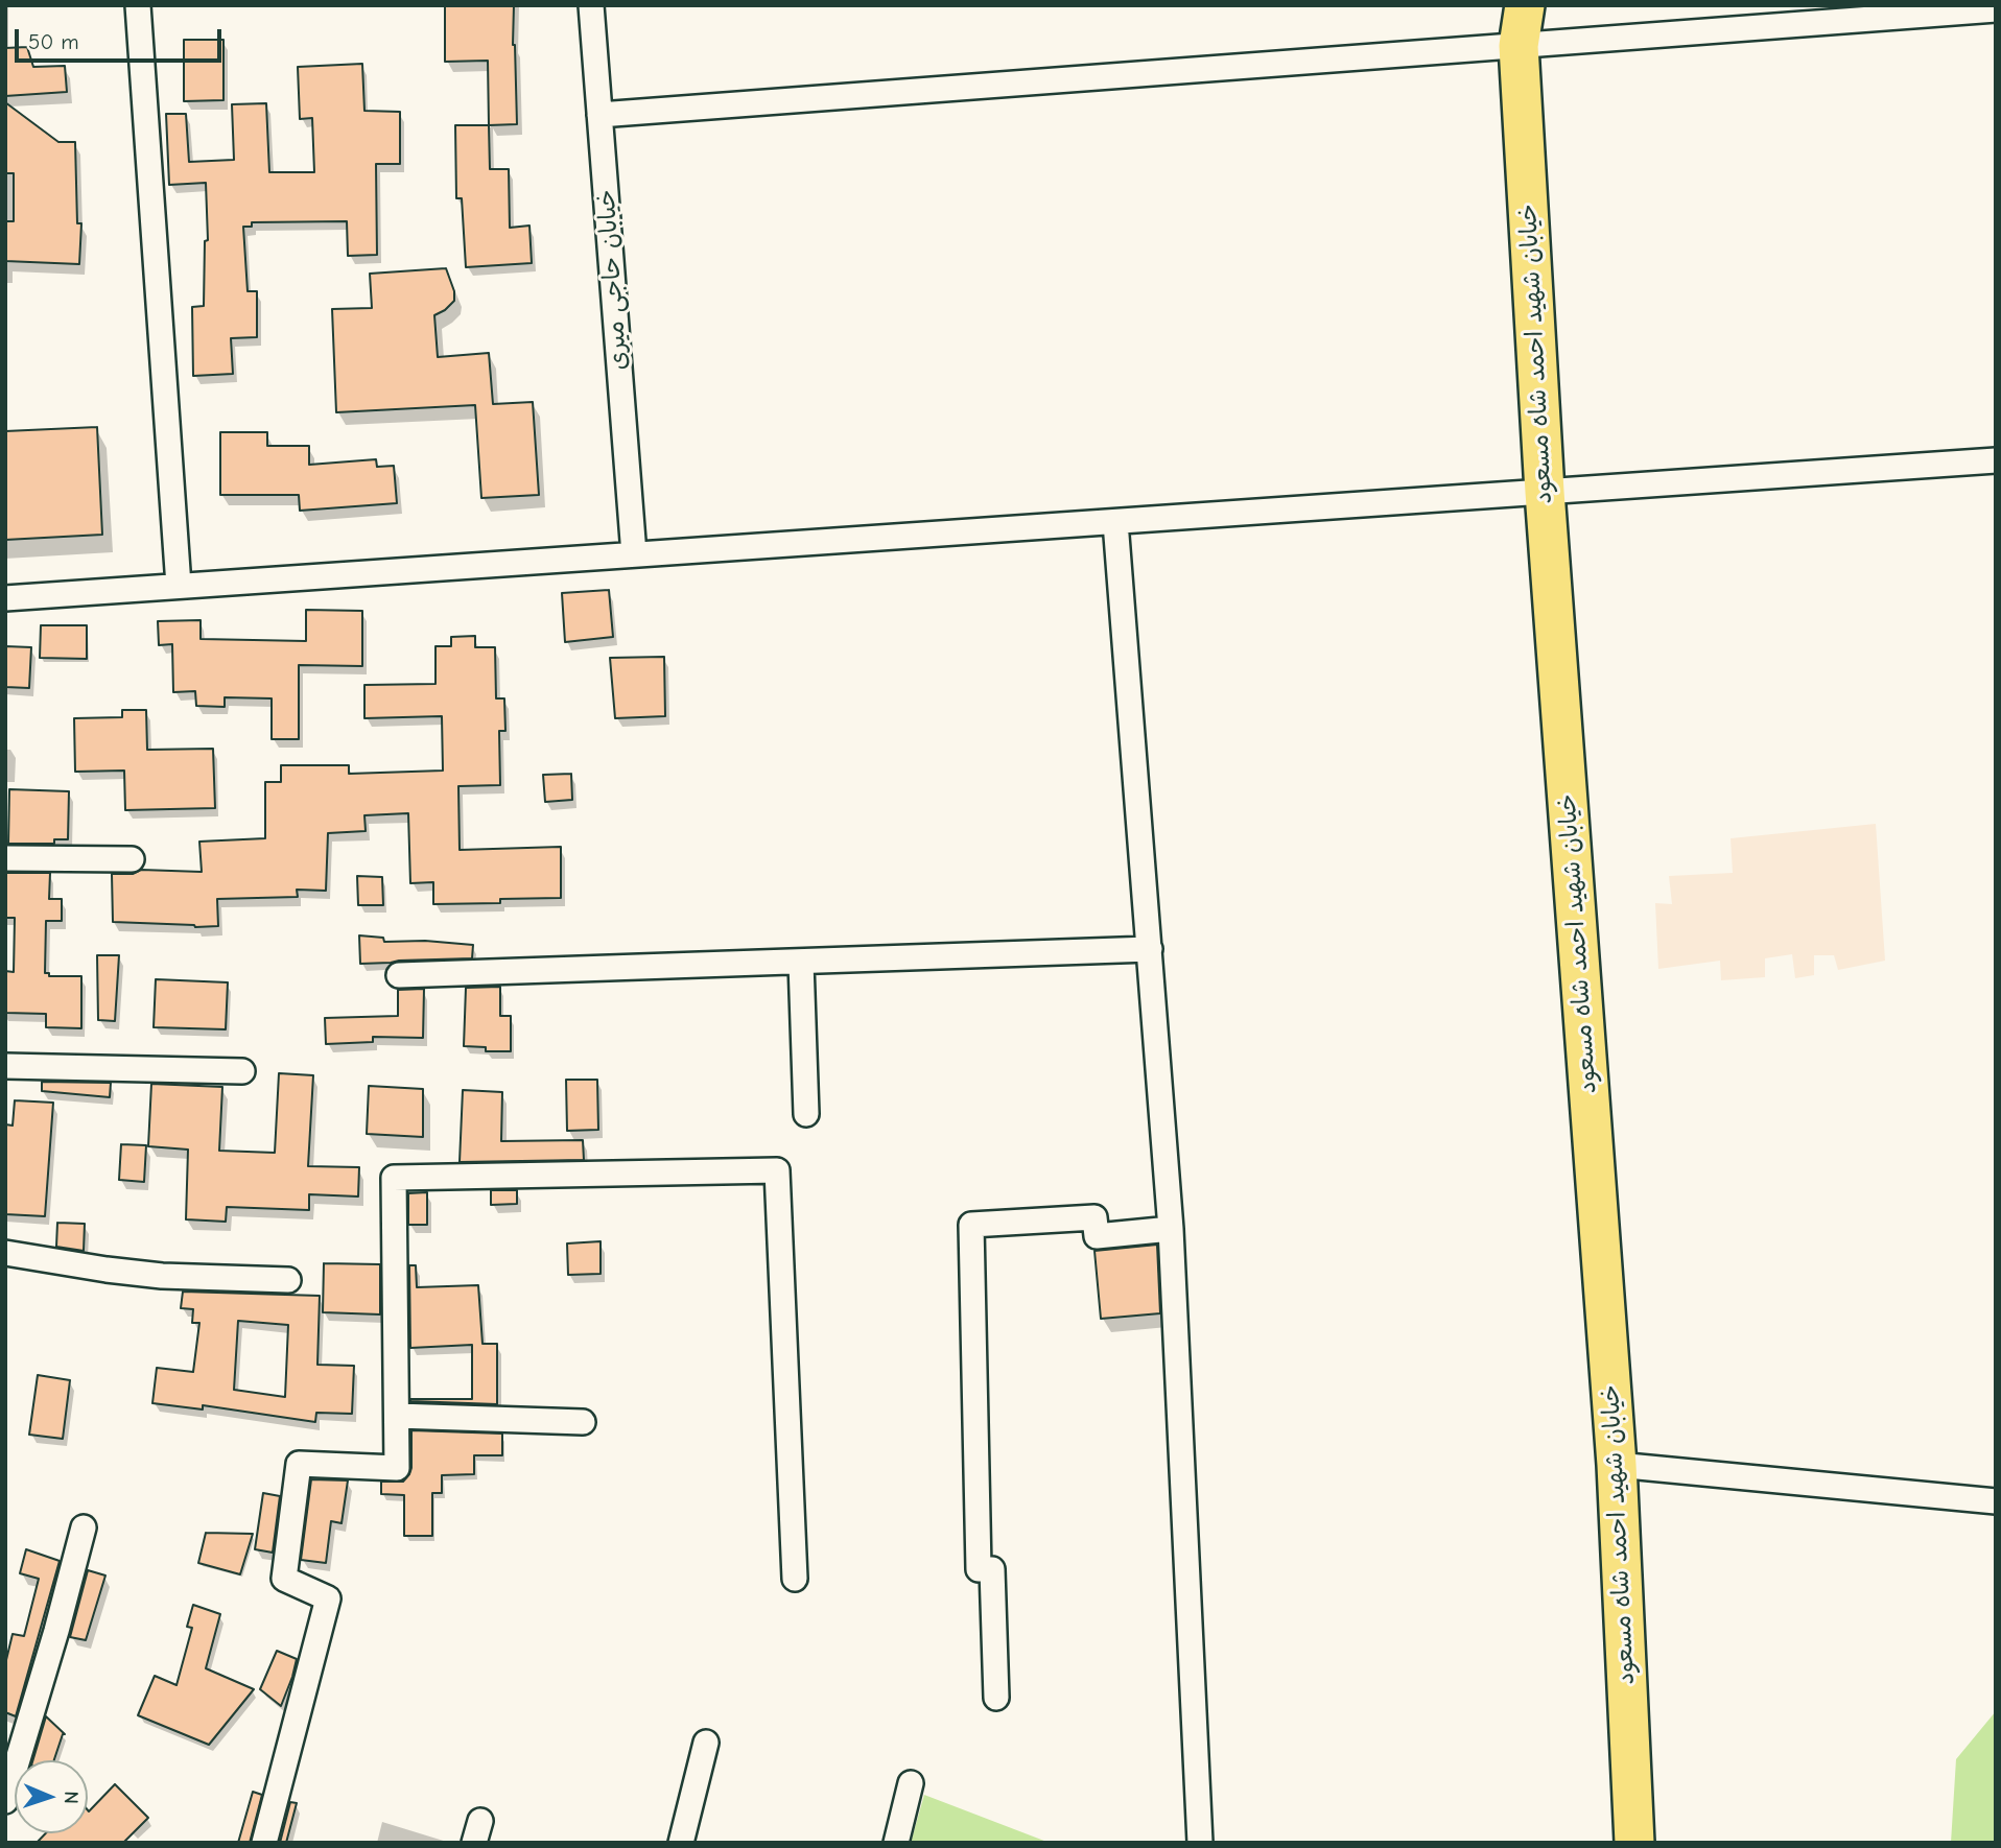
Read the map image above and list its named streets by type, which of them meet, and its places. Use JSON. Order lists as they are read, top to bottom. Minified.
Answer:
{"streets":{"main road":["خیابان شهید احمد شاه مسعود"],"street":["خیابان حاجی میری"]},"scale_bar":"50 m","north":"right"}
